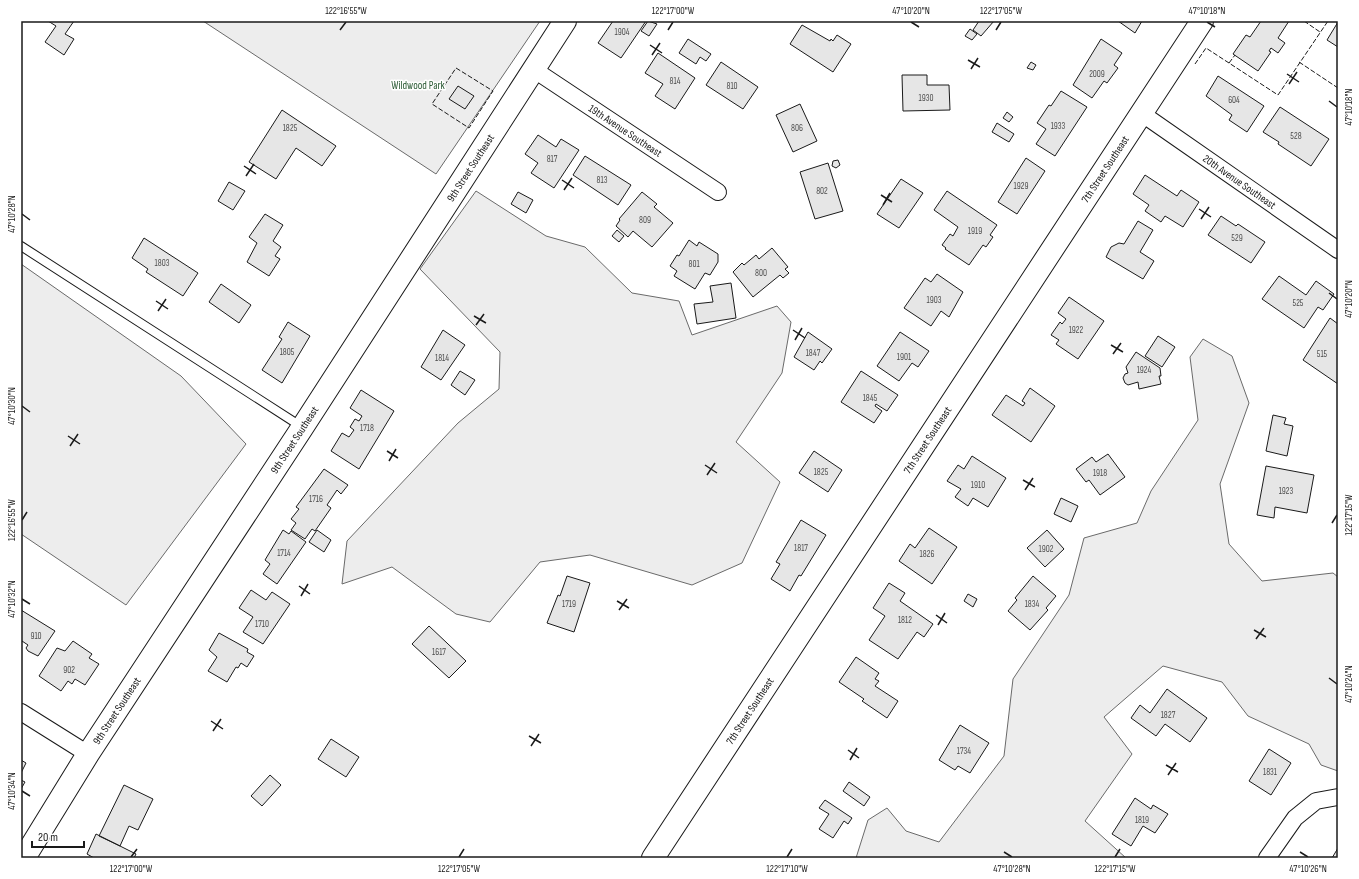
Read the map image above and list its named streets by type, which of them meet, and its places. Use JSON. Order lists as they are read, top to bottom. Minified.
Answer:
{"streets":{"street":["19th Avenue Southeast","9th Street Southeast","7th Street Southeast","20th Avenue Southeast"]},"crossings":[["19th Avenue Southeast","9th Street Southeast"],["7th Street Southeast","20th Avenue Southeast"]],"parks":["Wildwood Park"],"house_numbers":["1904","2009","814","810","1930","604","1933","1825","806","528","817","813","1929","802","809","1919","529","1803","801","800","1903","525","1922","1805","1847","515","1901","1814","1924","1845","1718","1825","1918","1910","1923","1716","1817","1902","1714","1826","1719","1834","1812","1710","910","1617","902","1827","1734","1831","1819"],"scale_bar":"20 m","coordinates":["122°16'55\"W","122°17'00\"W","47°10'20\"N","122°17'05\"W","47°10'18\"N","47°10'28\"N","47°10'30\"N","122°17'15\"W","47°10'32\"N","47°10'24\"N","47°10'34\"N","122°17'10\"W","47°10'26\"N"]}
